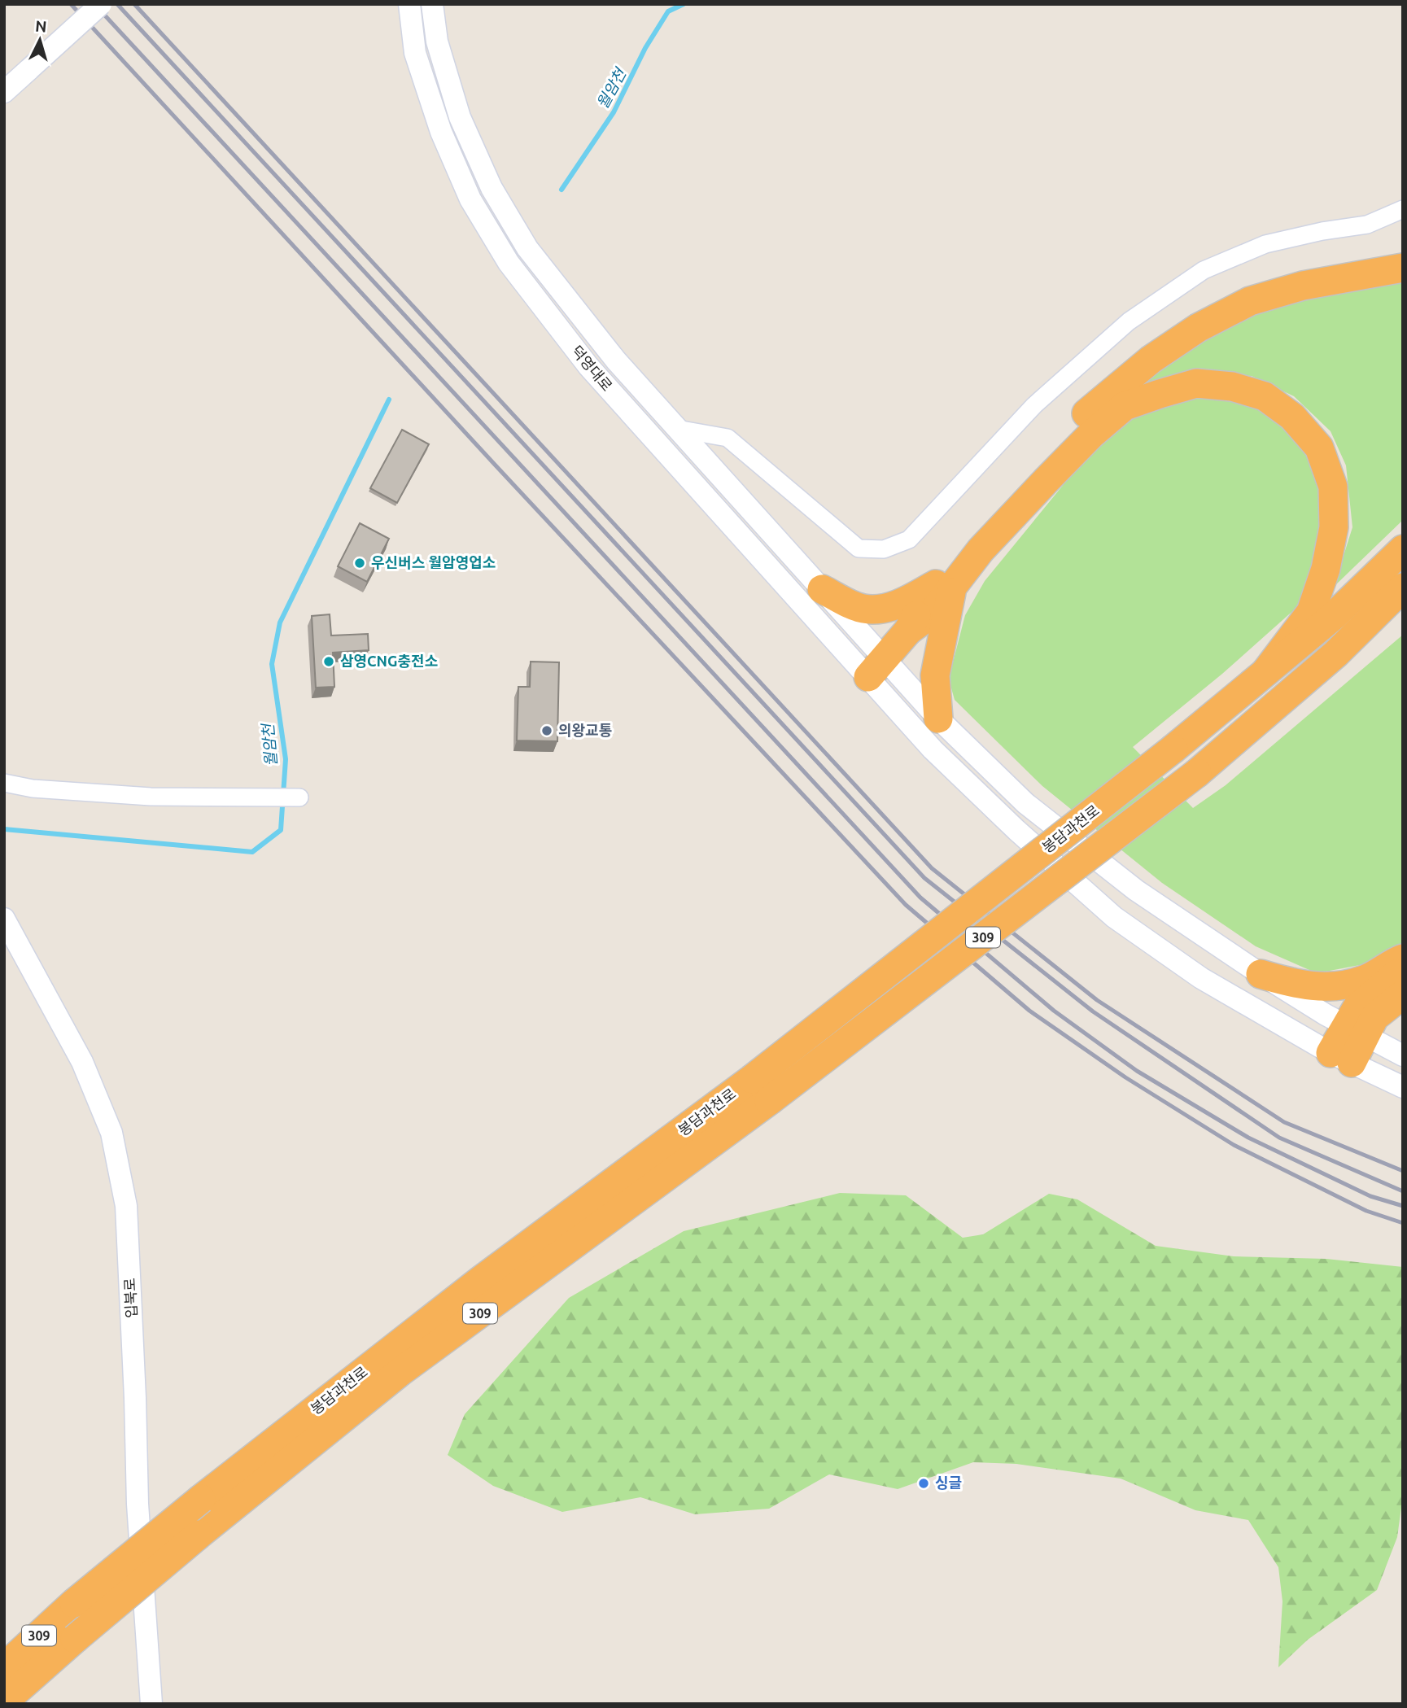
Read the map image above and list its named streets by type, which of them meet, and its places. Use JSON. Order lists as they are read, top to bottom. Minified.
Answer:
{"streets":{"highway":["봉담과천로","309"],"street":["덕영대로","입북로"]},"water":["월암천"],"places":["우신버스 월암영업소","삼영CNG충전소","의왕교통","싱글"],"north":"top"}
